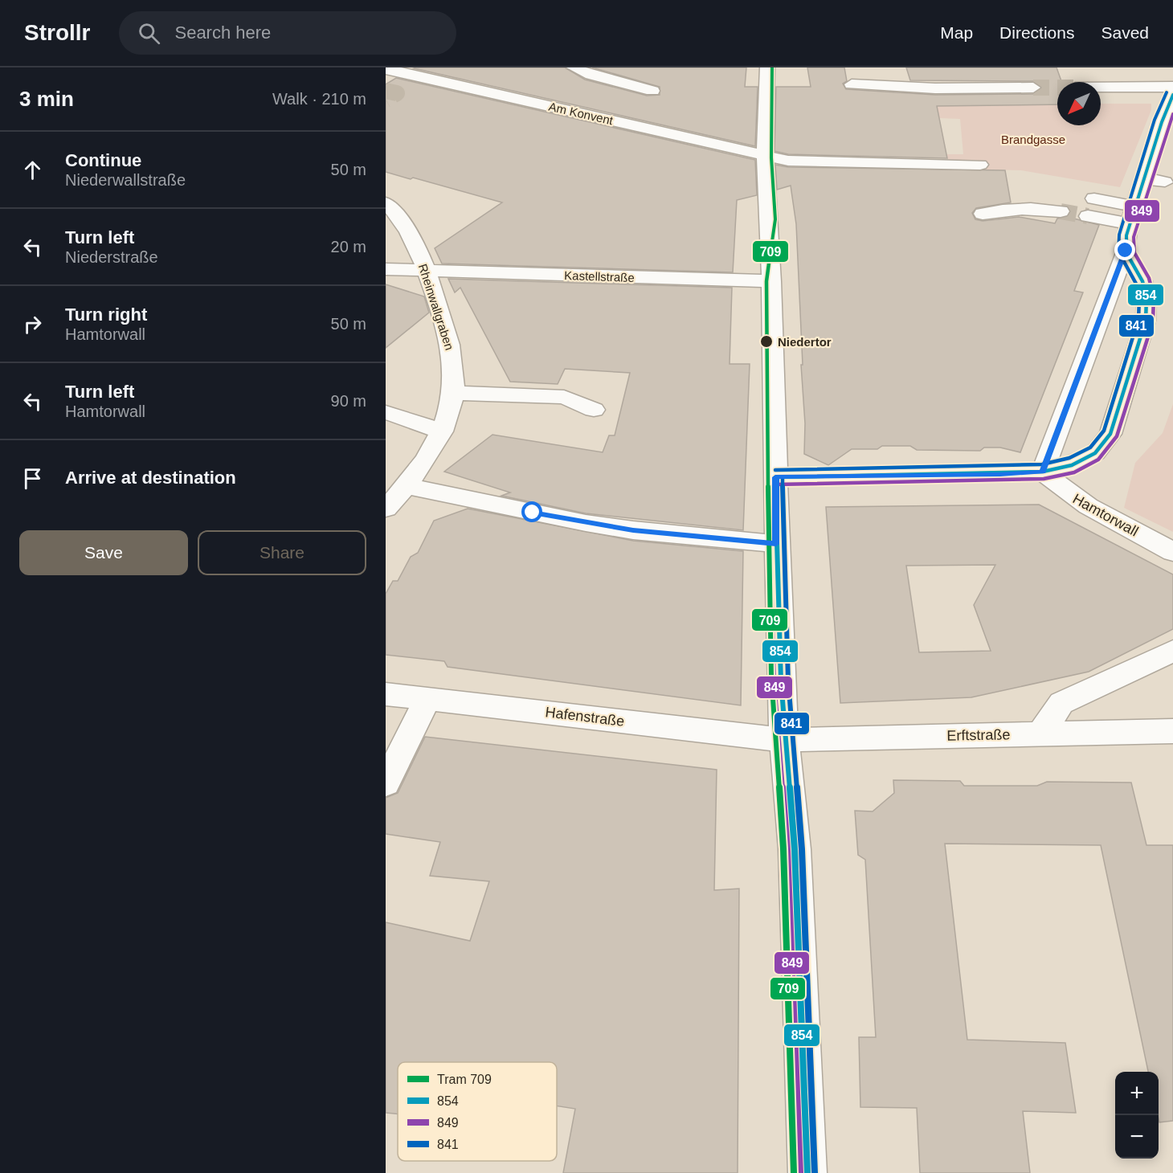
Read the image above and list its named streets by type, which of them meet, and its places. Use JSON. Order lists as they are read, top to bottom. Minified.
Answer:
{"streets":{"street":["Am Konvent","Kastellstraße","Rheinwallgraben","Hamtorwall","Hafenstraße","Erftstraße"]},"crossings":[["Kastellstraße","Rheinwallgraben"],["Hafenstraße","Erftstraße"]],"parks":["Brandgasse"],"places":["Niedertor"],"lines":["tram line 709","transit line 841","transit line 854","transit line 849"],"legend":["Tram 709","854","849","841"],"north":"bottom left","page":{"header":"Strollr","search":"Search here","nav":["Map","Directions","Saved"],"heading":["3 min","Walk · 210 m"],"list":[["Continue","Niederwallstraße","50 m"],["Turn left","Niederstraße","20 m"],["Turn right","Hamtorwall","50 m"],["Turn left","Hamtorwall","90 m"],"Arrive at destination"],"buttons":["Save","Share"],"map_buttons":["+","−"]}}
